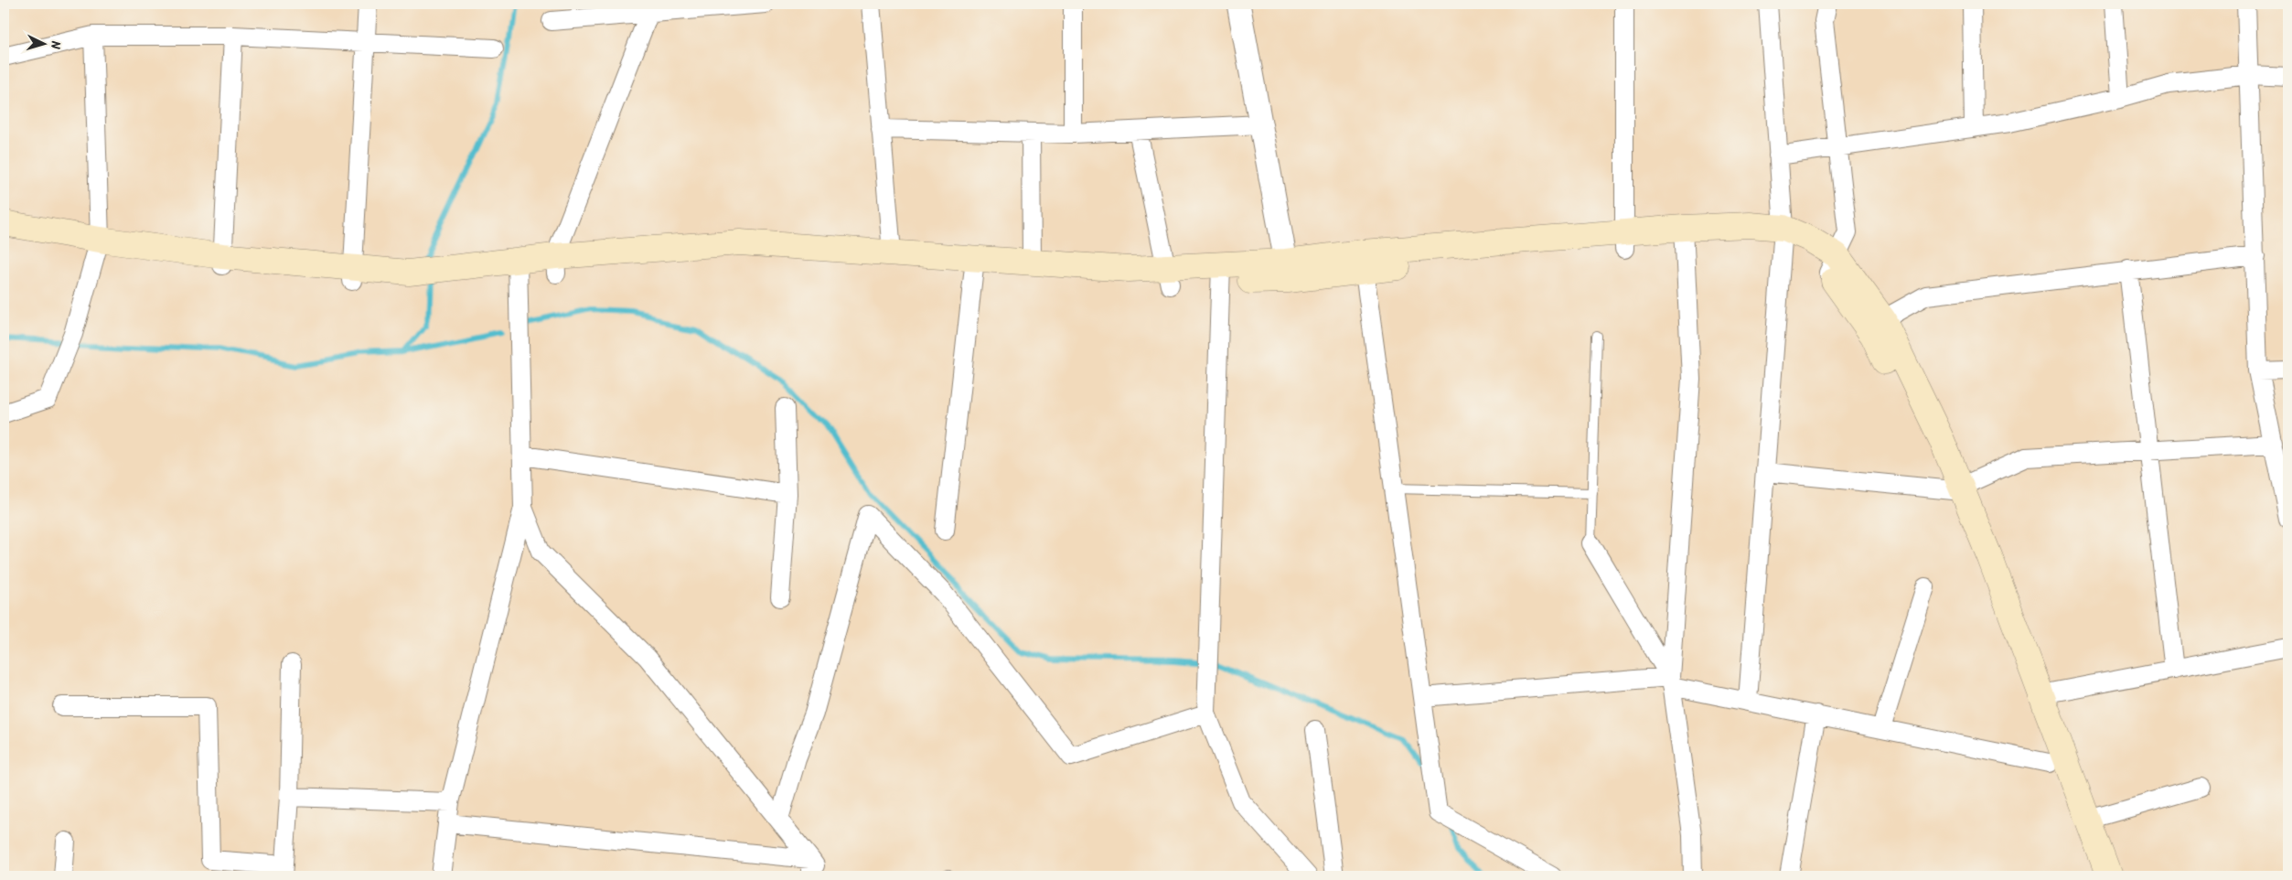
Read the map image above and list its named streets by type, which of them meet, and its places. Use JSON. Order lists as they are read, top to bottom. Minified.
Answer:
{"north":"right"}
